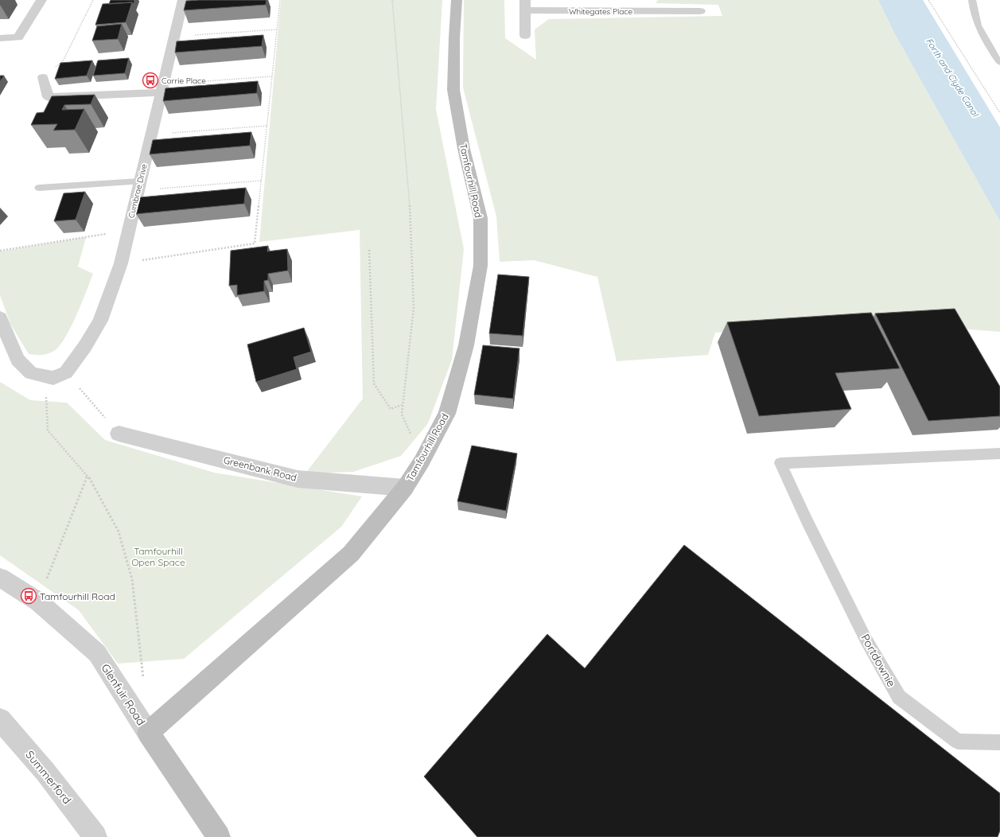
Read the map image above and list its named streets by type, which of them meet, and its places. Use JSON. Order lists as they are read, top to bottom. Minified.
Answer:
{"streets":{"main road":["Tamfourhill Road","Glenfuir Road"],"street":["Whitegates Place","Cumbrae Drive","Greenbank Road","Summerford"],"lane":["Portdownie"]},"crossings":[["Tamfourhill Road","Greenbank Road"],["Tamfourhill Road","Glenfuir Road"]],"water":["Forth and Clyde Canal"],"parks":["Tamfourhill Open Space"],"places":{"bus stop":["Corrie Place","Tamfourhill Road"]}}
